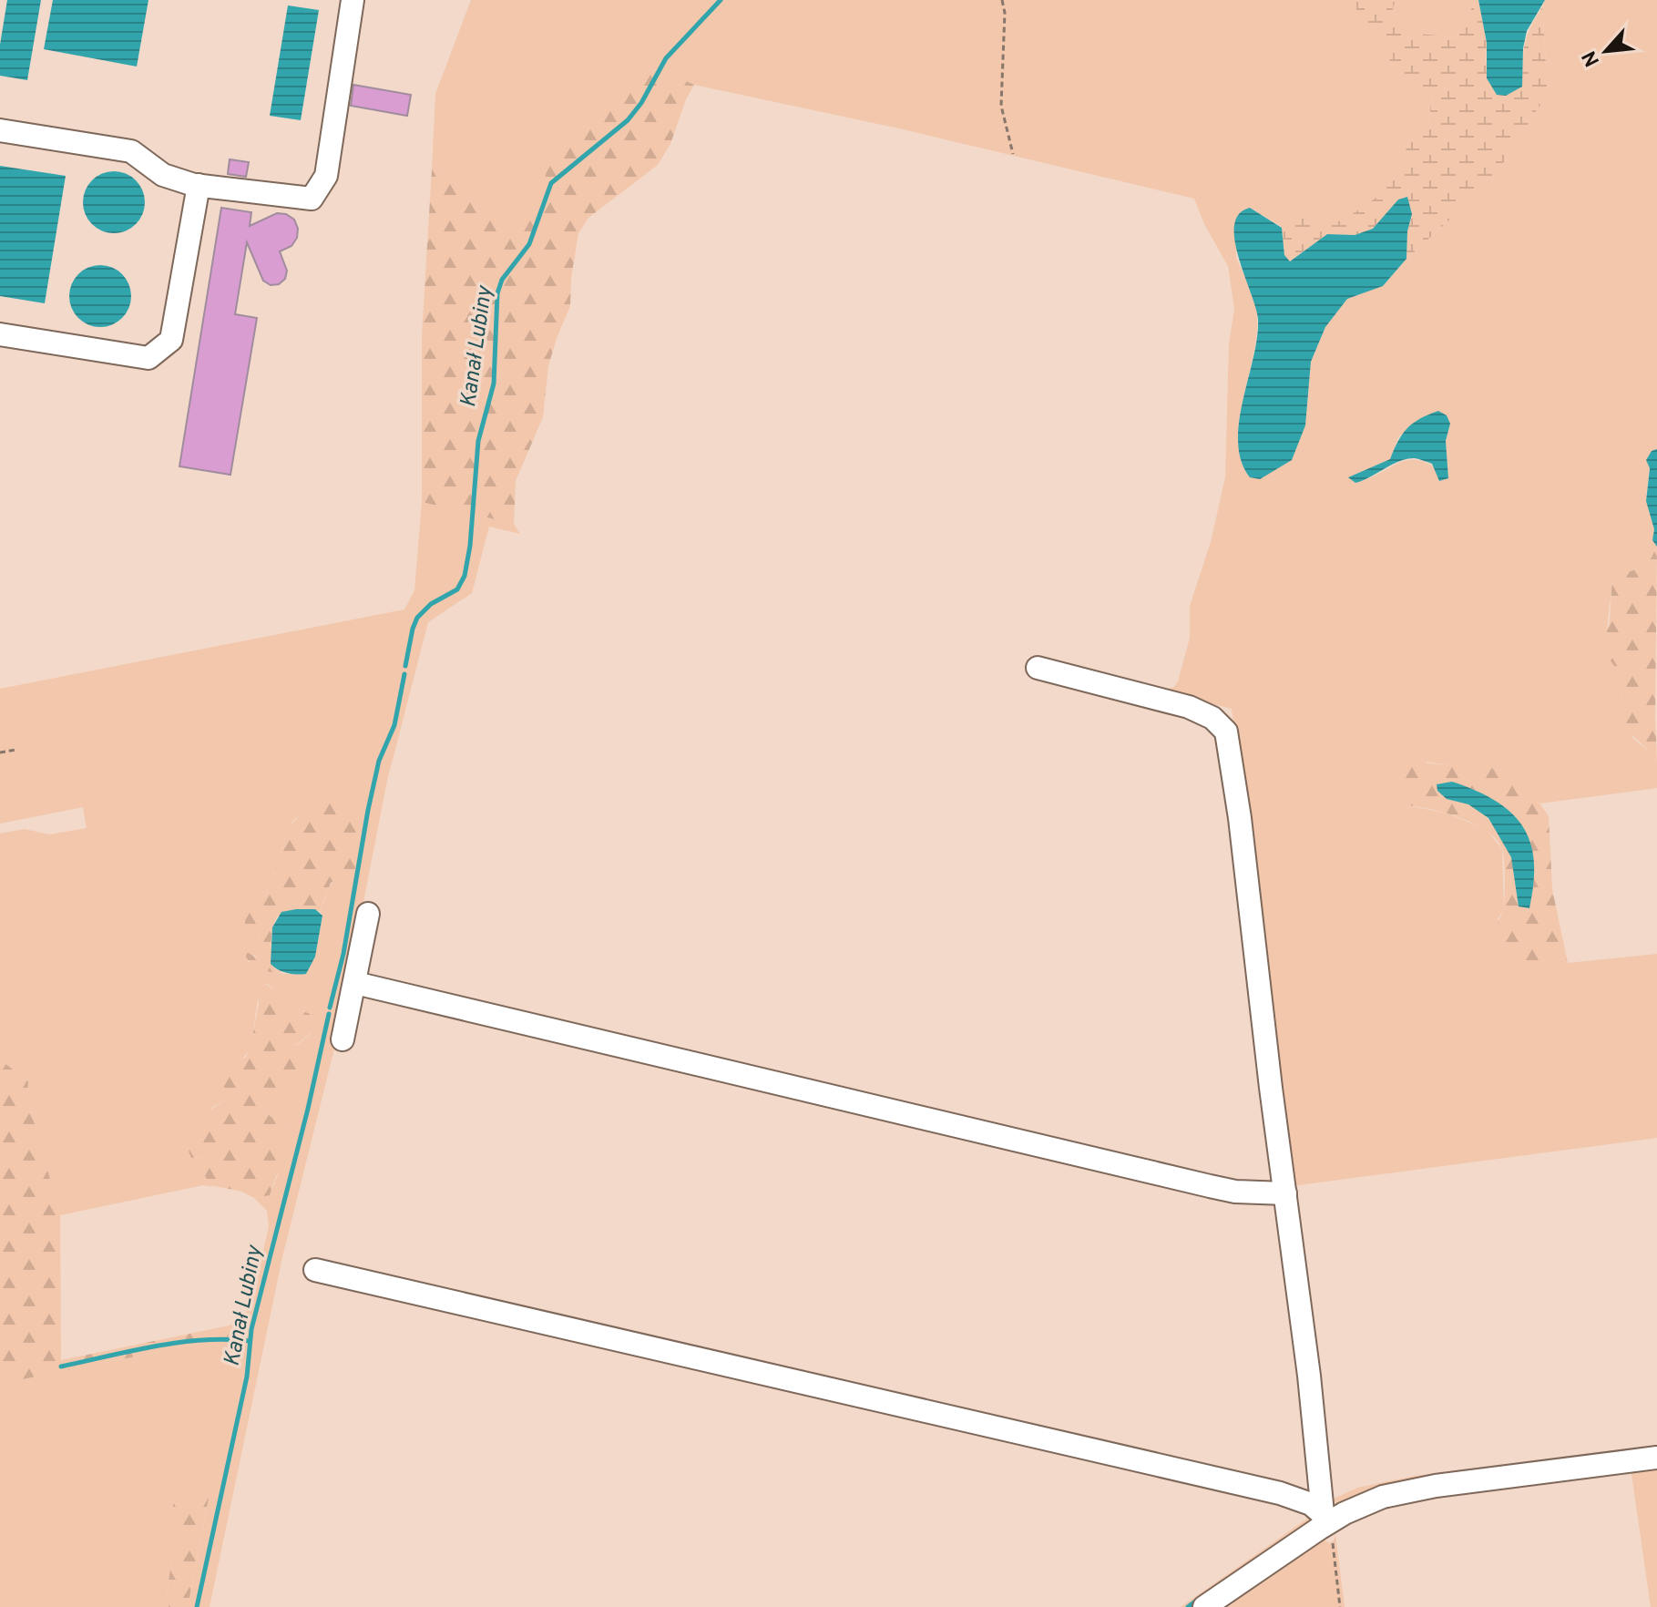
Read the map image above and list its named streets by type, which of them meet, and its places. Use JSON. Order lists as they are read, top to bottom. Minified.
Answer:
{"water":["Kanał Lubiny"],"north":"bottom left"}
